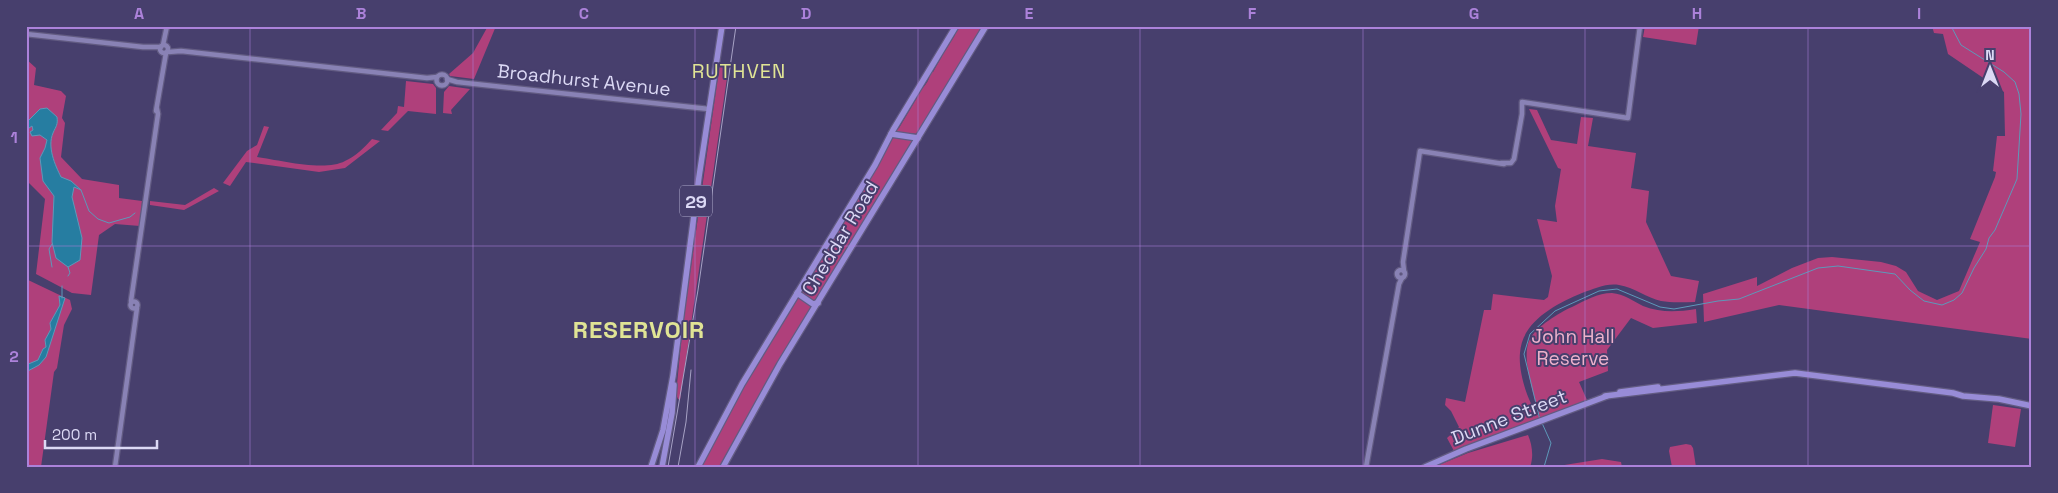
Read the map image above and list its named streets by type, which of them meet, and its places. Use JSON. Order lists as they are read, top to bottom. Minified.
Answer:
{"streets":{"main road":["29","Cheddar Road","Dunne Street"],"street":["Broadhurst Avenue"]},"crossings":[["Broadhurst Avenue","29"]],"districts":["RUTHVEN","RESERVOIR"],"parks":["John Hall Reserve"],"scale_bar":"200 m","north":"top","grid":{"columns":["A","B","C","D","E","F","G","H","I"],"rows":["1","2"]}}
